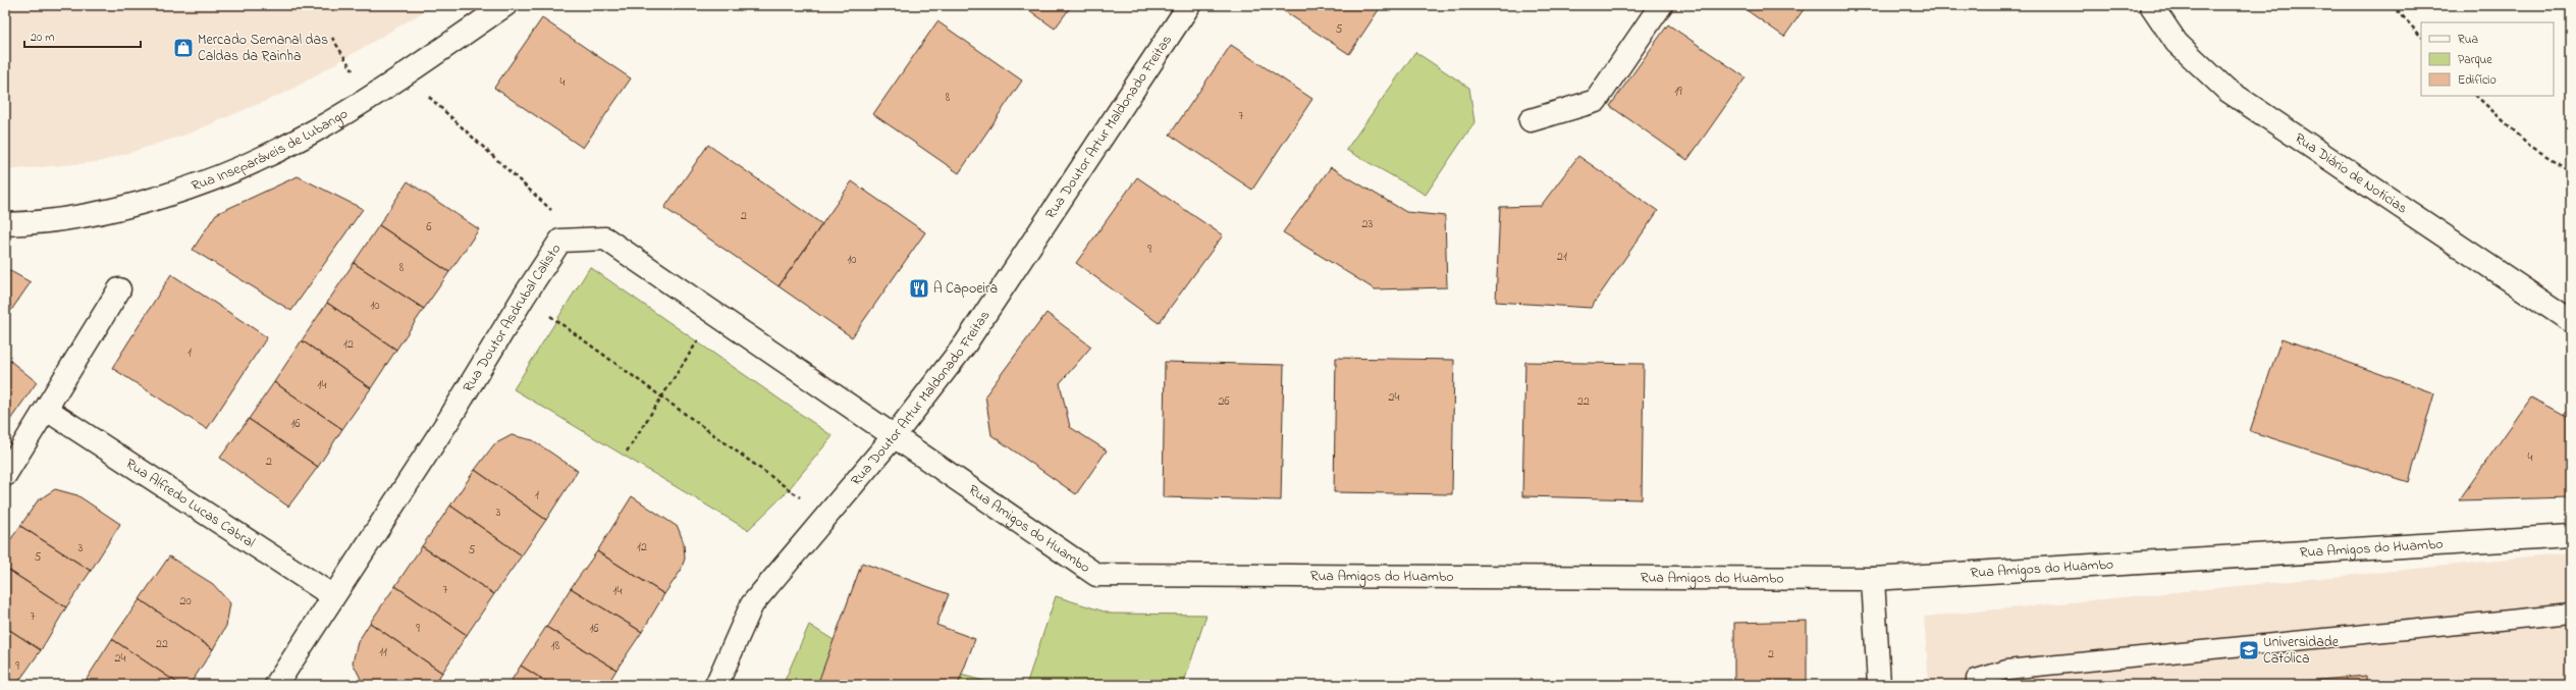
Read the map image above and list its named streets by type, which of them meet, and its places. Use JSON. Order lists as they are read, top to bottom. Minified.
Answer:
{"streets":{"street":["Rua Doutor Artur Maldonado Freitas","Rua Inseparáveis de Lubango","Rua Diário de Notícias","Rua Doutor Asdrubal Calisto","Rua Alfredo Lucas Cabral","Rua Amigos do Huambo"]},"crossings":[["Rua Doutor Artur Maldonado Freitas","Rua Doutor Asdrubal Calisto"],["Rua Doutor Artur Maldonado Freitas","Rua Amigos do Huambo"],["Rua Doutor Asdrubal Calisto","Rua Alfredo Lucas Cabral"],["Rua Doutor Asdrubal Calisto","Rua Amigos do Huambo"]],"places":{"shop":["Mercado Semanal das Caldas da Rainha"],"restaurant":["A Capoeira"],"school or university":["Universidade Católica"]},"house_numbers":["5","4","19","8","7","2","23","6","9","21","10","8","10","12","1","14","24","26","22","16","4","2","1","3","12","3","5","5","7","14","20","7","9","16","22","18","11","2","24","9"],"legend":["Rua","Parque","Edifício"],"scale_bar":"20 m"}
